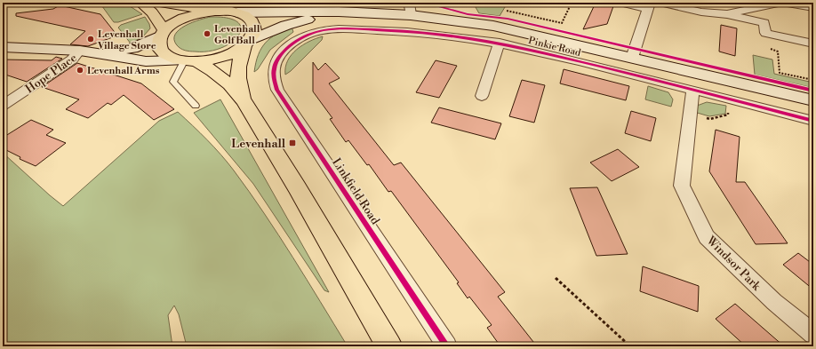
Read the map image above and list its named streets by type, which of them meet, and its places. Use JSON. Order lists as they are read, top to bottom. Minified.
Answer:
{"streets":{"main road":["Pinkie Road"],"street":["Hope Place","Linkfield Road","Windsor Park"]},"crossings":[["Pinkie Road","Linkfield Road"],["Pinkie Road","Windsor Park"]],"places":{"other":["Levenhall Golf Ball","Levenhall Village Store","Levenhall Arms"],"transit":["Levenhall"]}}
